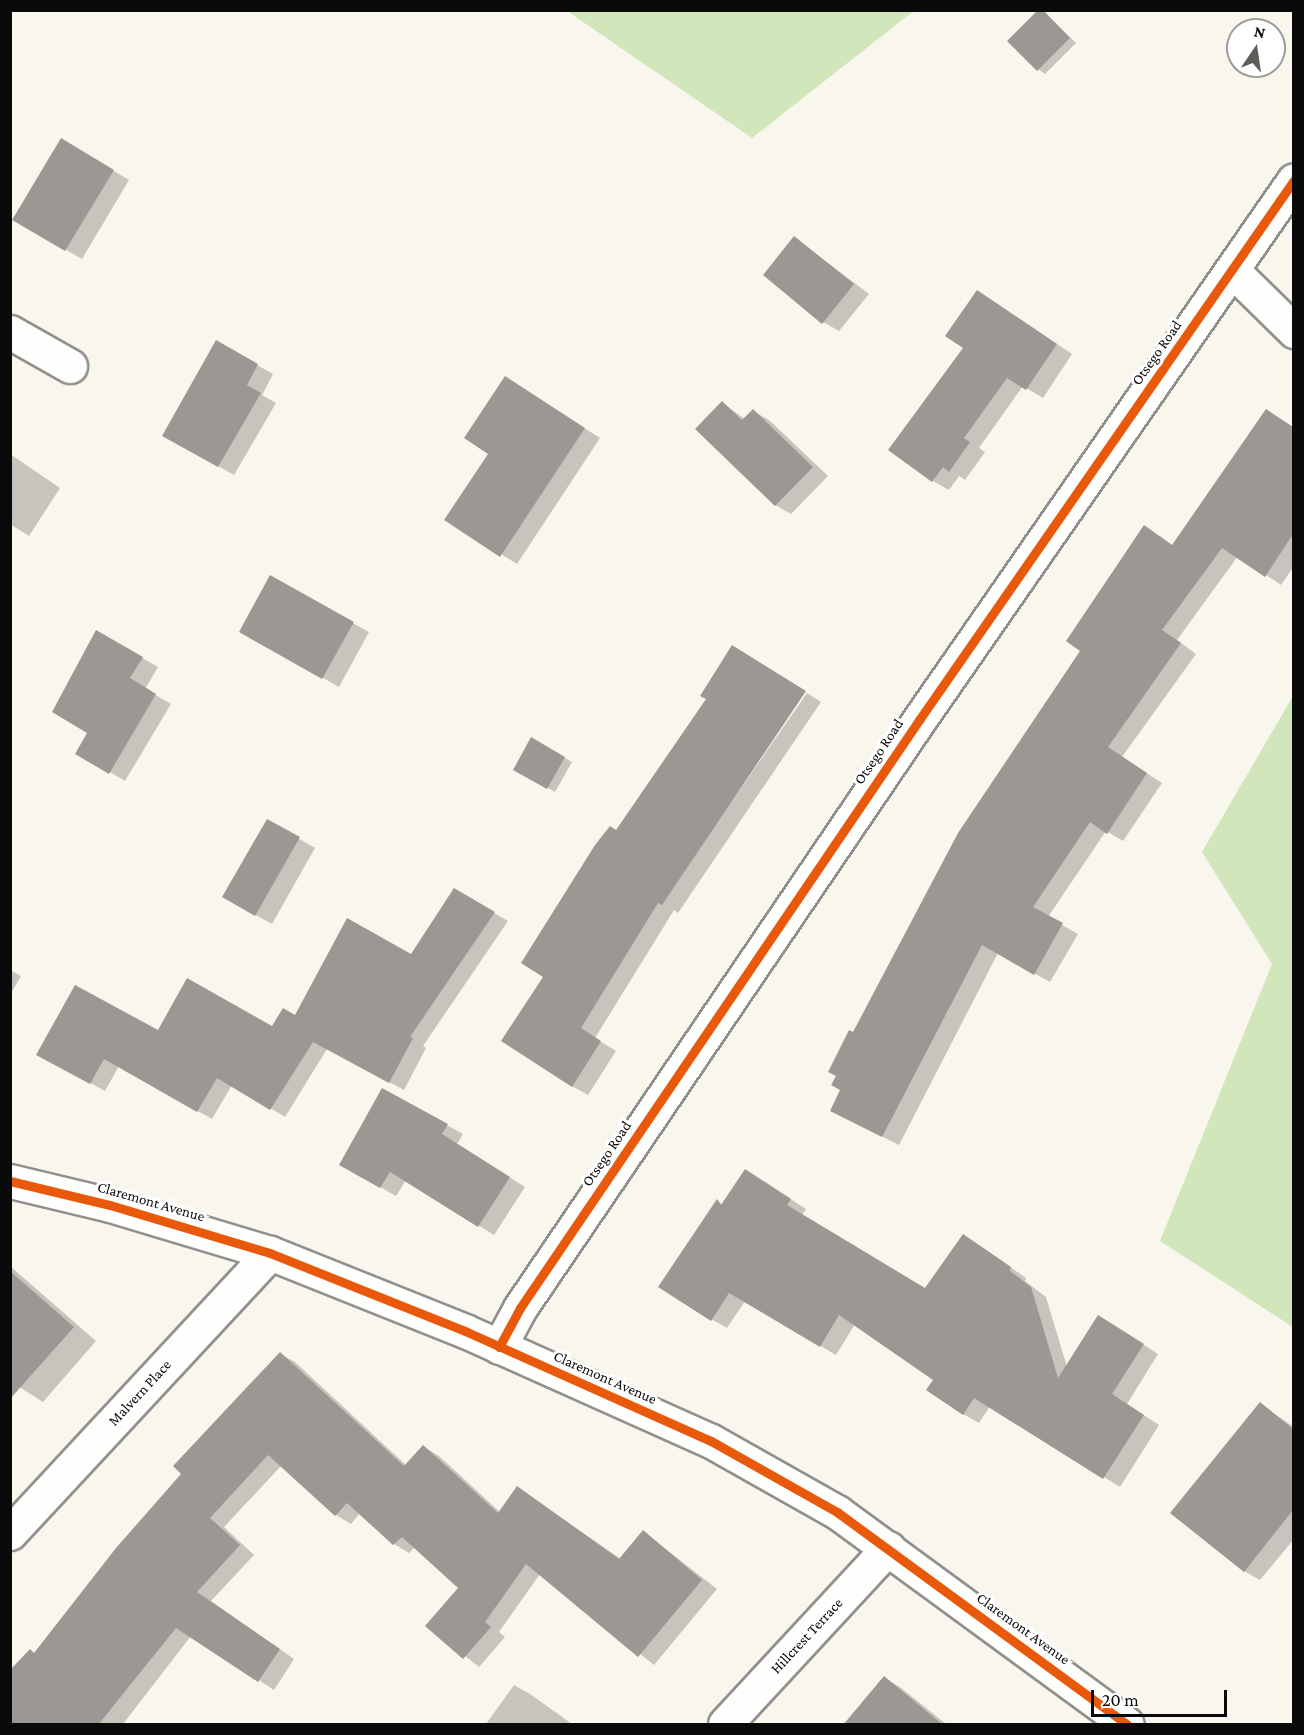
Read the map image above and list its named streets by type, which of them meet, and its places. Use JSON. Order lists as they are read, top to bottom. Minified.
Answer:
{"streets":{"street":["Otsego Road","Claremont Avenue","Malvern Place","Hillcrest Terrace"]},"crossings":[["Otsego Road","Claremont Avenue"],["Claremont Avenue","Malvern Place"],["Claremont Avenue","Hillcrest Terrace"]],"scale_bar":"20 m","north":"top"}
